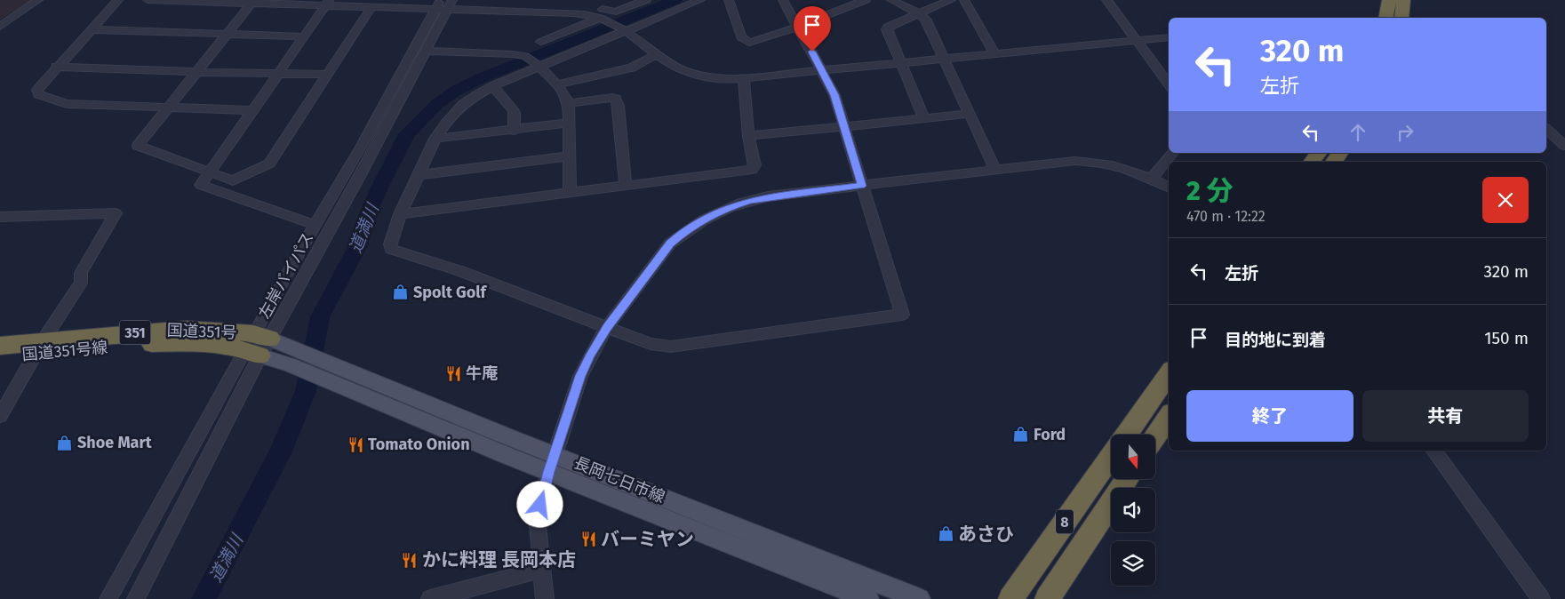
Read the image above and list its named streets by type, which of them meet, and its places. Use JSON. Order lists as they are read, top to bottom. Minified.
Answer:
{"streets":{"highway":["351","国道351号線","8"],"main road":["長岡七日市線"],"street":["左岸バイパス"]},"crossings":[["左岸バイパス","国道351号線"],["左岸バイパス","長岡七日市線"],["351","国道351号線"],["国道351号線","長岡七日市線"]],"water":["道満川"],"places":{"shop":["Spolt Golf","Ford","Shoe Mart","あさひ"],"restaurant":["牛庵","Tomato Onion","バーミヤン","かに料理 長岡本店"]},"north":"bottom","page":{"turn":["320 m","左折"],"heading":["2 分","470 m · 12:22"],"list":[{"name":"左折","value":"320 m"},{"name":"目的地に到着","value":"150 m"}],"buttons":["終了","共有"]}}
